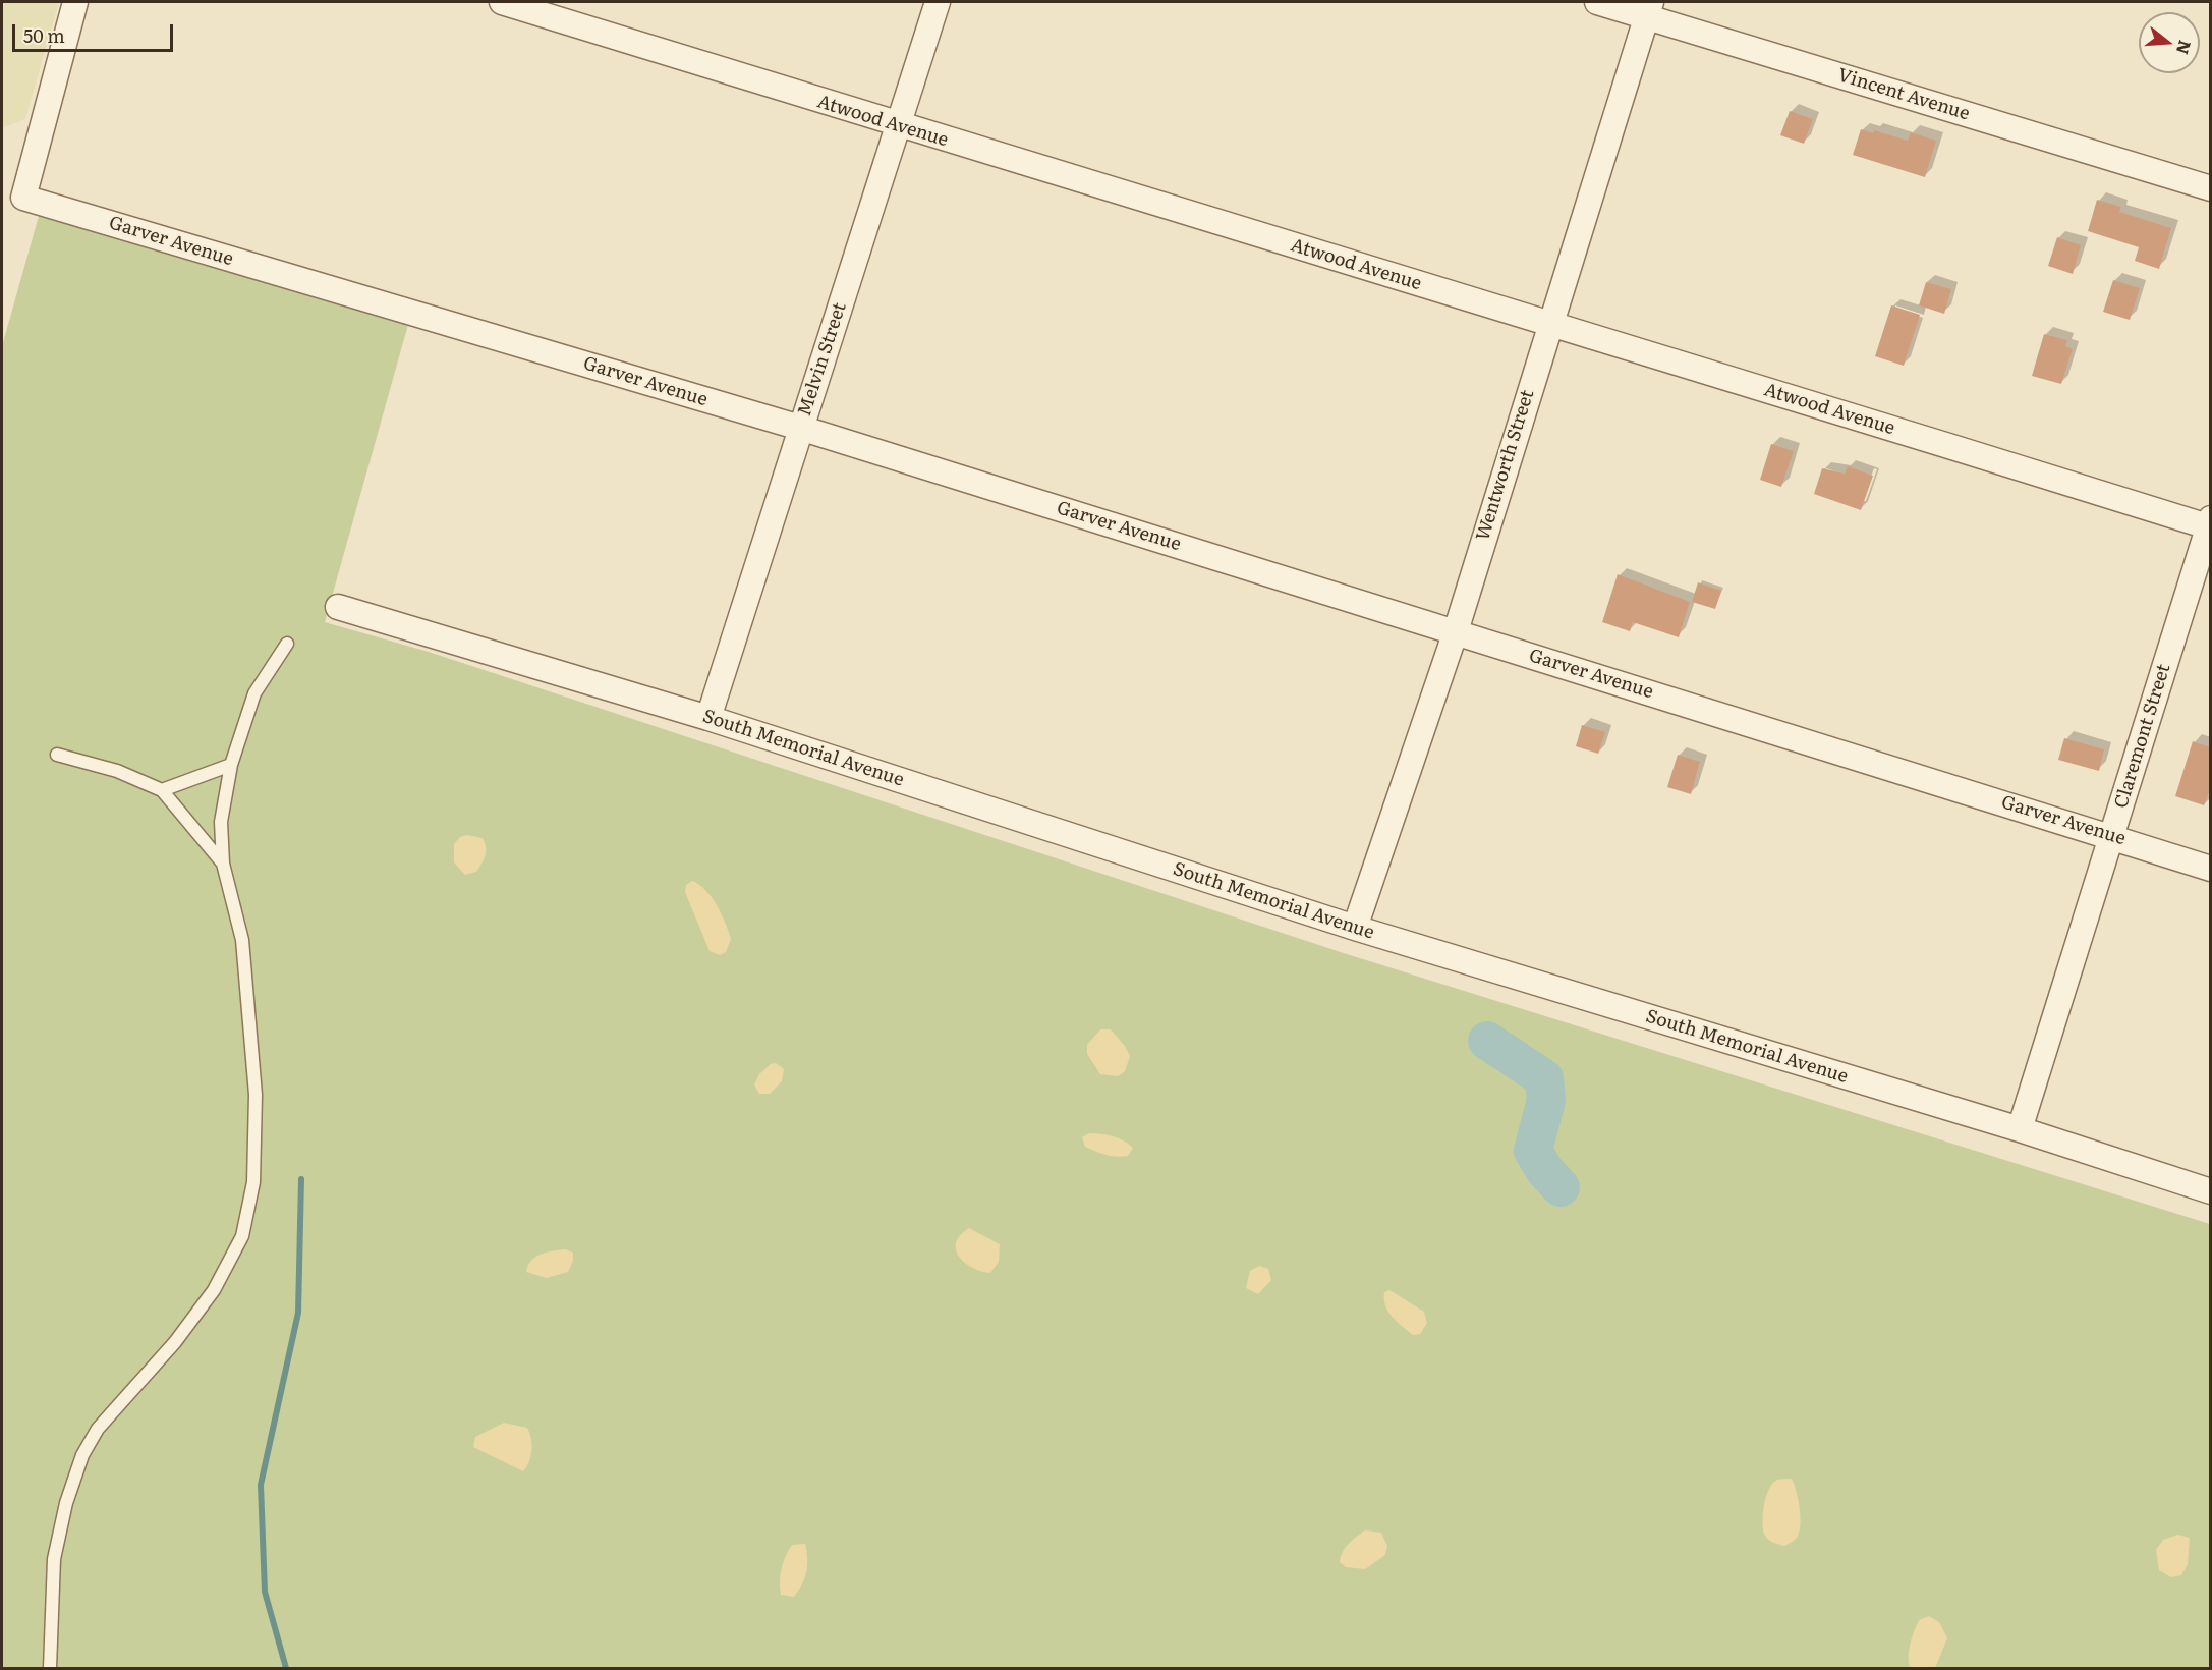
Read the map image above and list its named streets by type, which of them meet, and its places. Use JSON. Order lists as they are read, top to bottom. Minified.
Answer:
{"streets":{"street":["Vincent Avenue","Atwood Avenue","Garver Avenue","Melvin Street","Wentworth Street","Claremont Street","South Memorial Avenue"]},"crossings":[["Vincent Avenue","Wentworth Street"],["Atwood Avenue","Melvin Street"],["Atwood Avenue","Wentworth Street"],["Atwood Avenue","Claremont Street"],["Garver Avenue","Melvin Street"],["Garver Avenue","Wentworth Street"],["Garver Avenue","Claremont Street"],["Melvin Street","South Memorial Avenue"],["Wentworth Street","South Memorial Avenue"],["Claremont Street","South Memorial Avenue"]],"scale_bar":"50 m","north":"right"}
